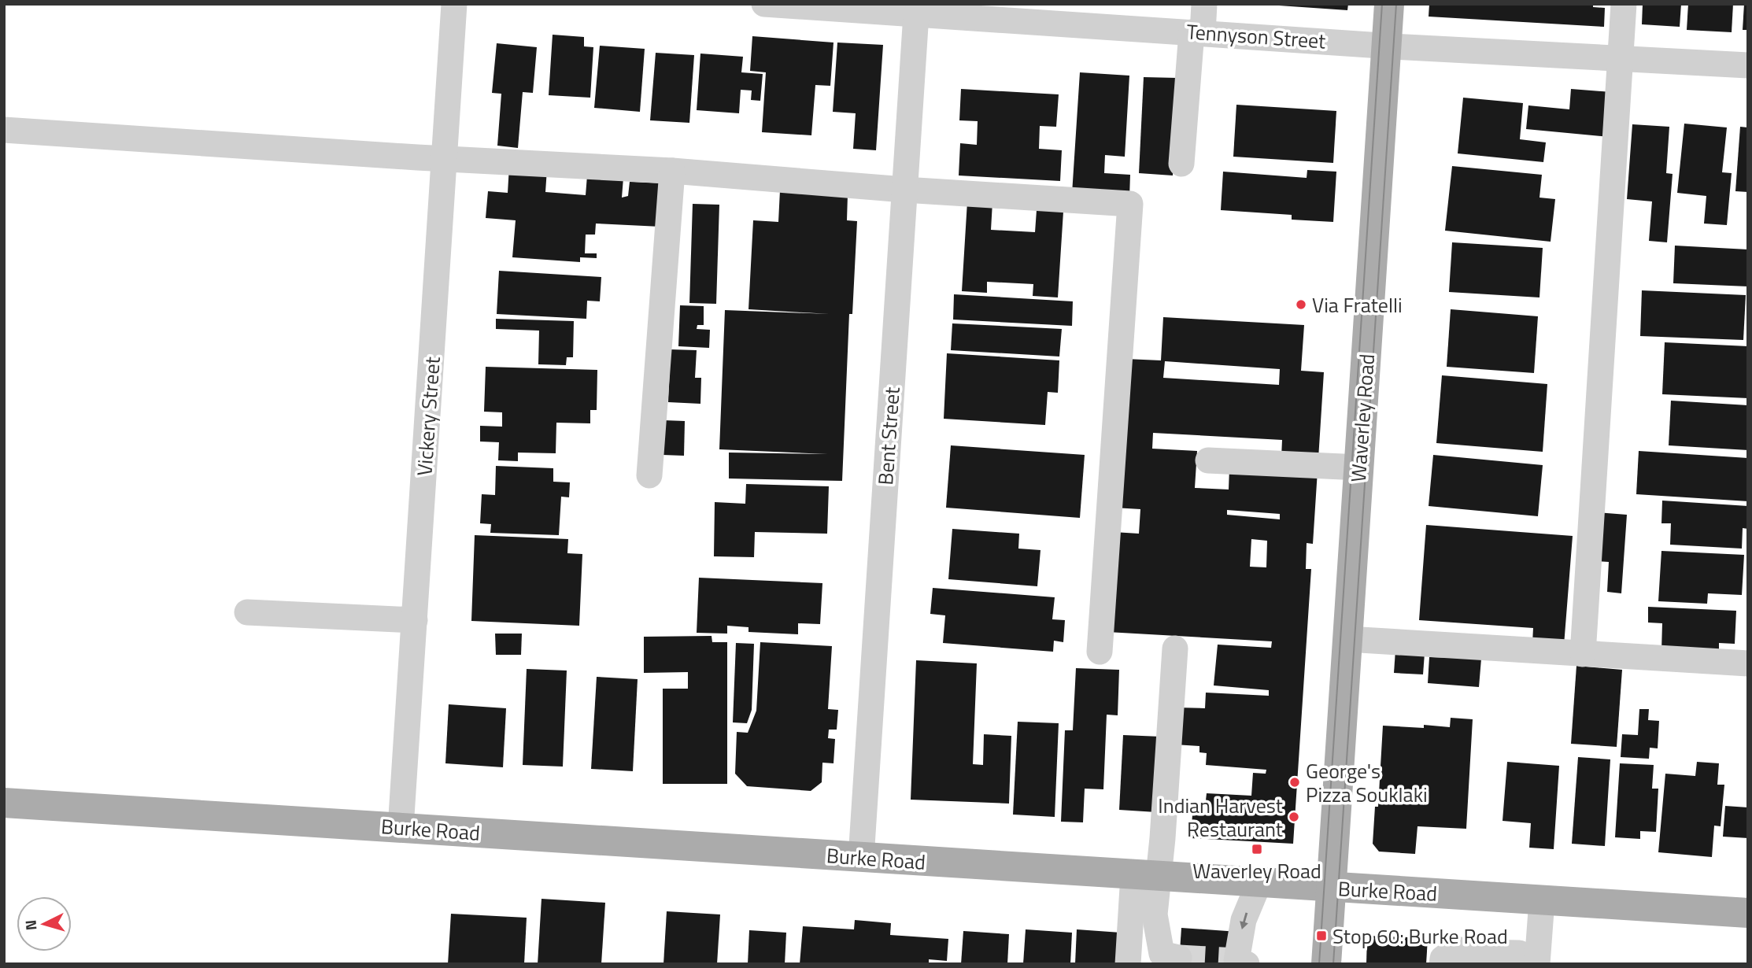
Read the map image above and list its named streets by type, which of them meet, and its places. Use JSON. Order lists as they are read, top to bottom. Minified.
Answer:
{"streets":{"main road":["Waverley Road","Burke Road"],"street":["Tennyson Street","Vickery Street","Bent Street"]},"crossings":[["Tennyson Street","Waverley Road"],["Tennyson Street","Bent Street"],["Vickery Street","Burke Road"],["Waverley Road","Burke Road"],["Bent Street","Burke Road"]],"places":{"other":["Via Fratelli","George's Pizza Souklaki","Indian Harvest Restaurant"],"transit":["Waverley Road","Stop 60: Burke Road"]},"north":"left"}
